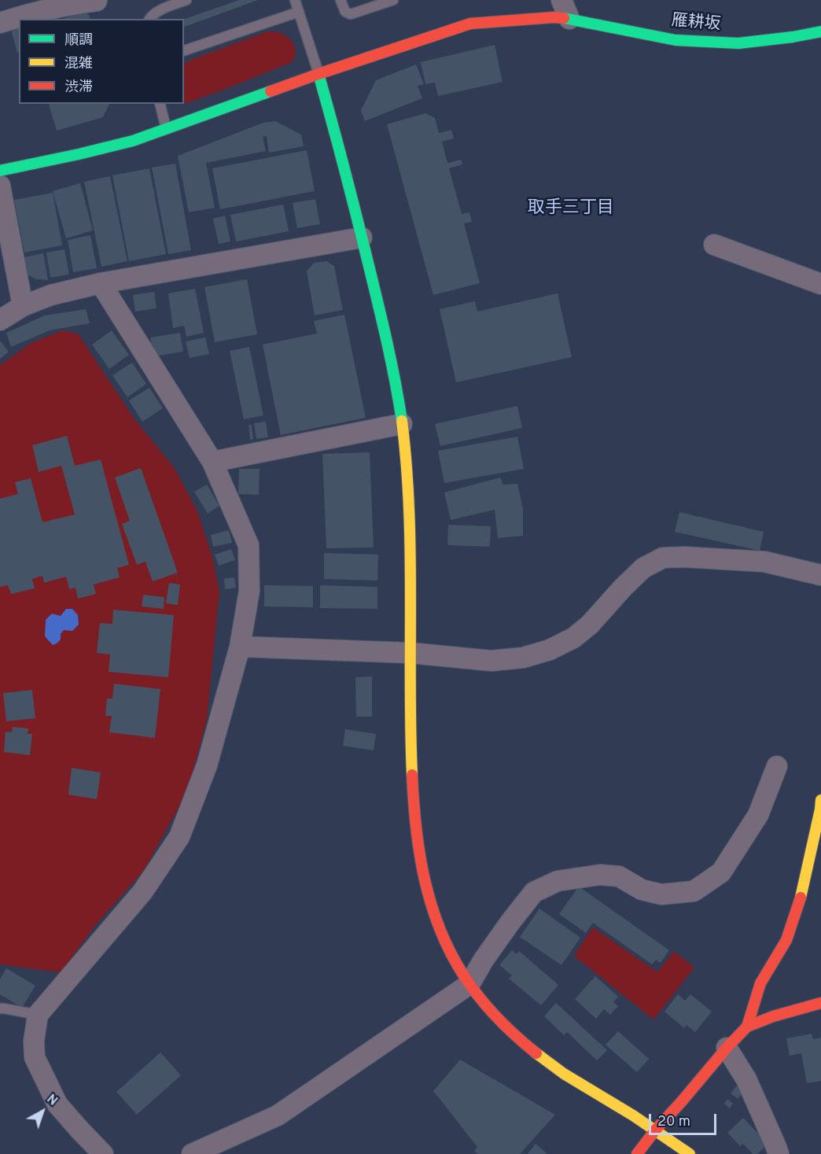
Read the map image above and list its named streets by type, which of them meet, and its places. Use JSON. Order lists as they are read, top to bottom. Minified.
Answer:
{"streets":{"street":["雁耕坂"]},"districts":["取手三丁目"],"legend":["順調","混雑","渋滞"],"scale_bar":"20 m","north":"top right"}
